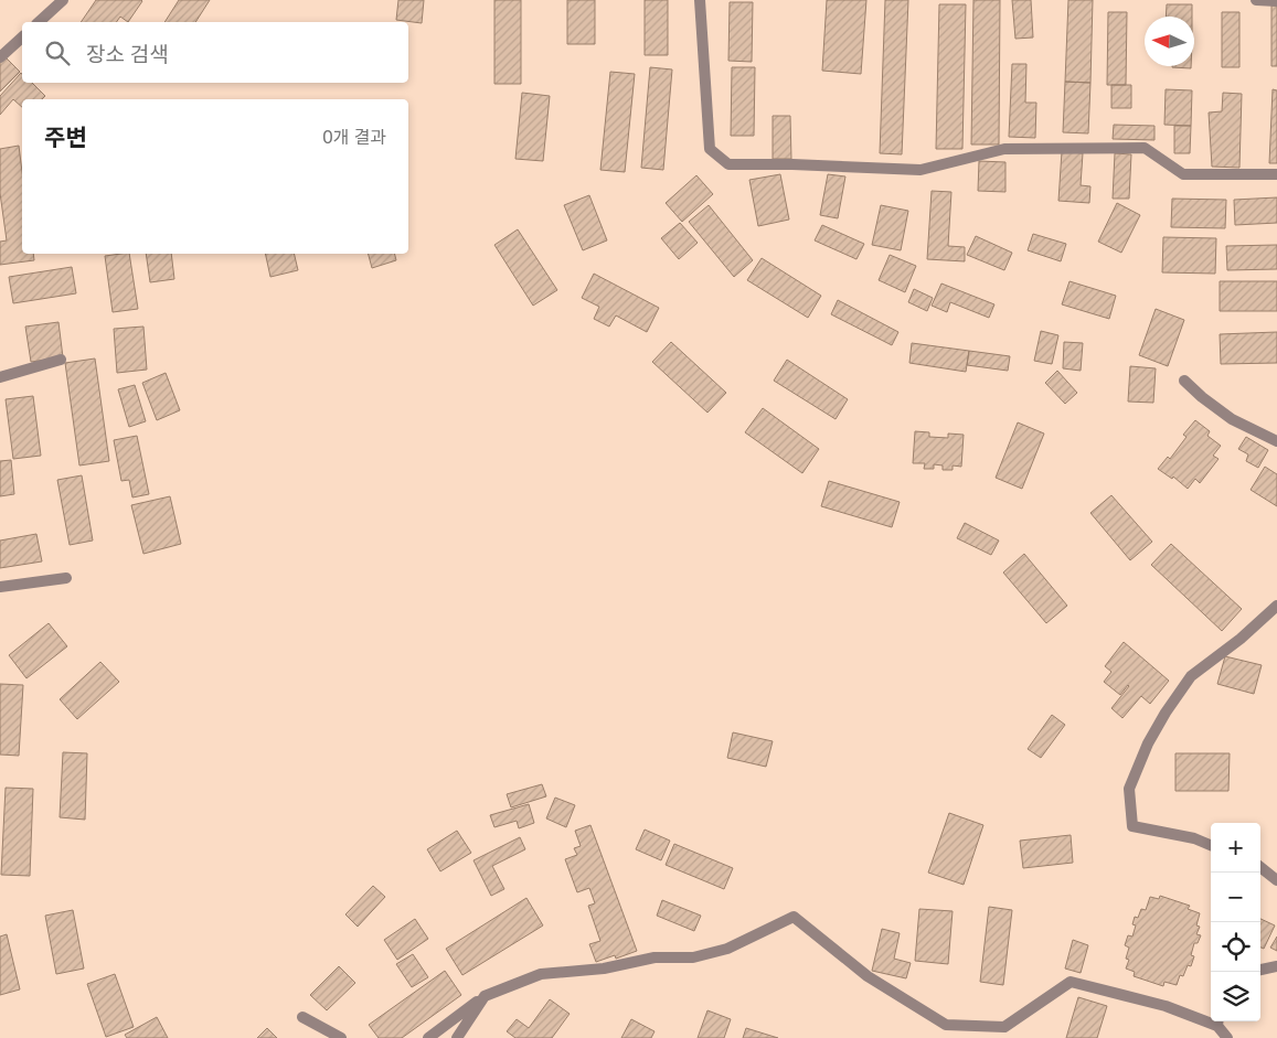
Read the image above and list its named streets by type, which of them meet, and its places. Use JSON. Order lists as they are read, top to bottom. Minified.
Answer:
{"north":"left","page":{"search":"장소 검색","heading":["주변","0개 결과"],"map_buttons":["+","−"]}}
